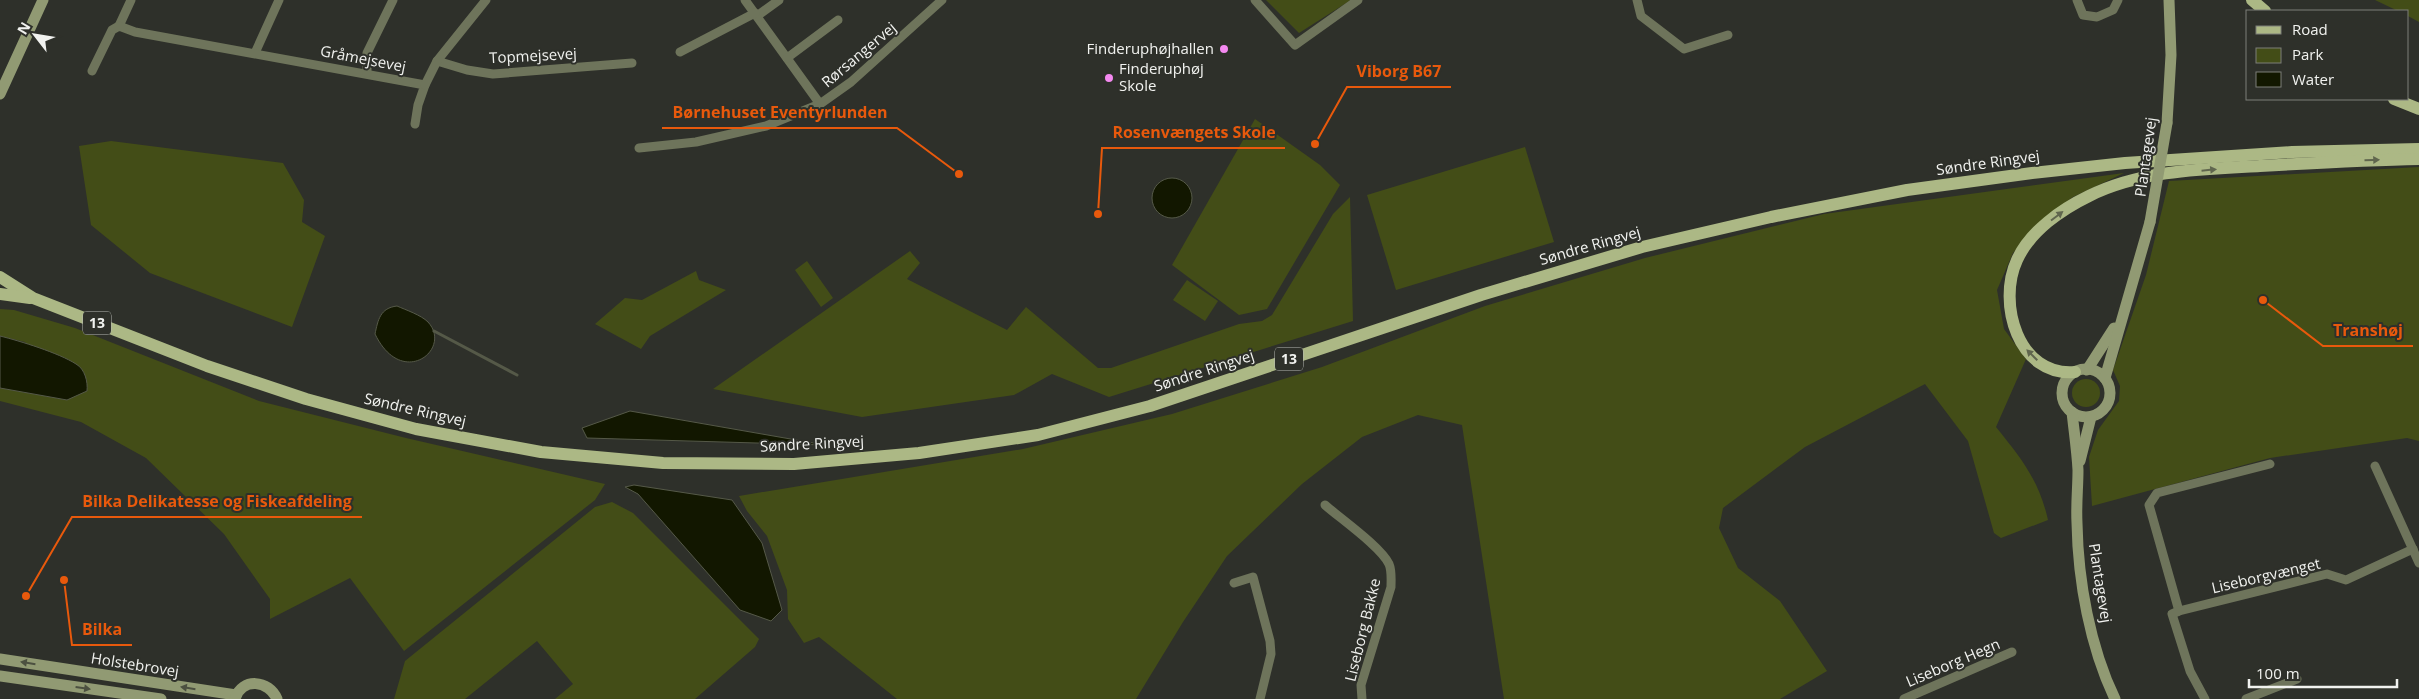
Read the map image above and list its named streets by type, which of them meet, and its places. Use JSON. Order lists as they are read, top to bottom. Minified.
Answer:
{"streets":{"main road":["Søndre Ringvej","13"],"street":["Rørsangervej","Topmejsevej","Gråmejsevej","Plantagevej","Liseborgvænget","Liseborg Bakke","Liseborg Hegn","Holstebrovej"]},"places":["Finderuphøjhallen","Finderuphøj Skole","Viborg B67","Børnehuset Eventyrlunden","Rosenvængets Skole","Transhøj","Bilka","Bilka Delikatesse og Fiskeafdeling"],"legend":["Road","Park","Water"],"scale_bar":"100 m","north":"top left"}
